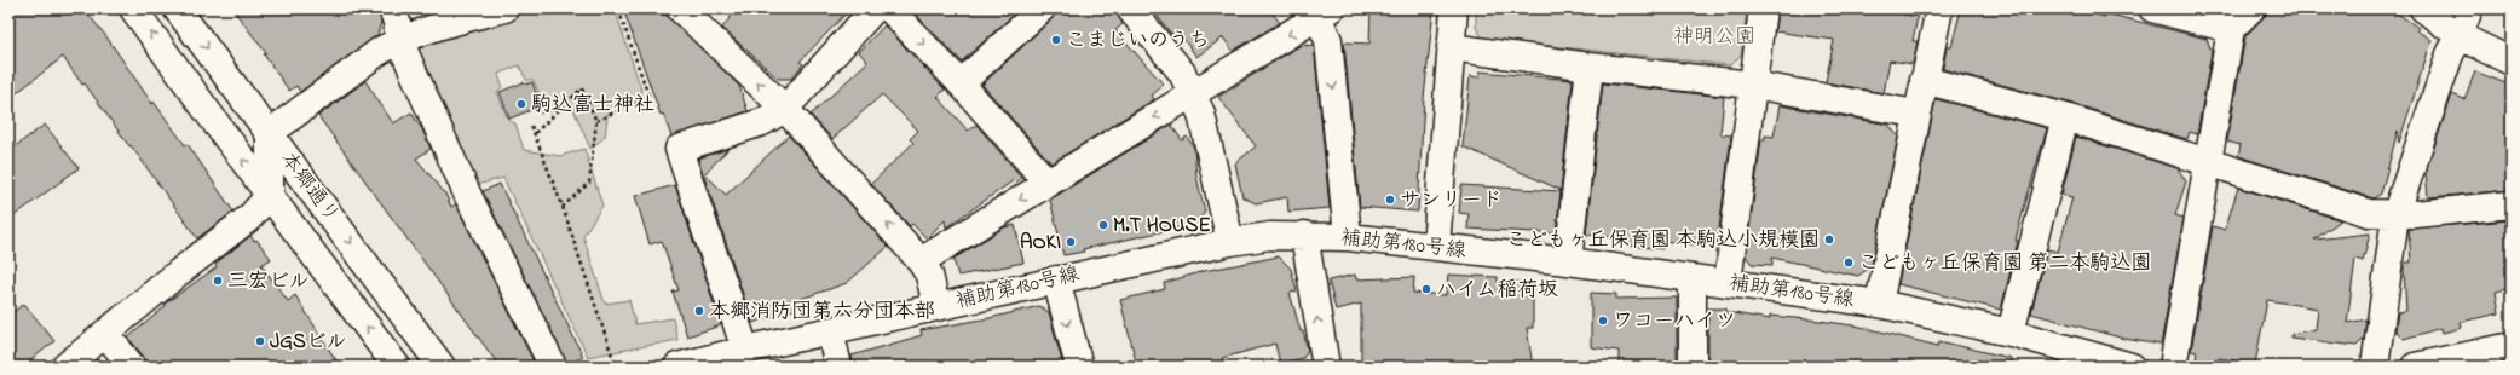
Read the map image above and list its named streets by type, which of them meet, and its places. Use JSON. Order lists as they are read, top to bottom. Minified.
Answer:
{"streets":{"street":["本郷通り","補助第180号線"]},"parks":["神明公園"],"places":["こまじいのうち","駒込富士神社","サンリード","M.T HOUSE","こどもヶ丘保育園 本駒込小規模園","AOKI","こどもヶ丘保育園 第二本駒込園","三宏ビル","ハイム稲荷坂","本郷消防団第六分団本部","ワコーハイツ","JGSビル"]}
